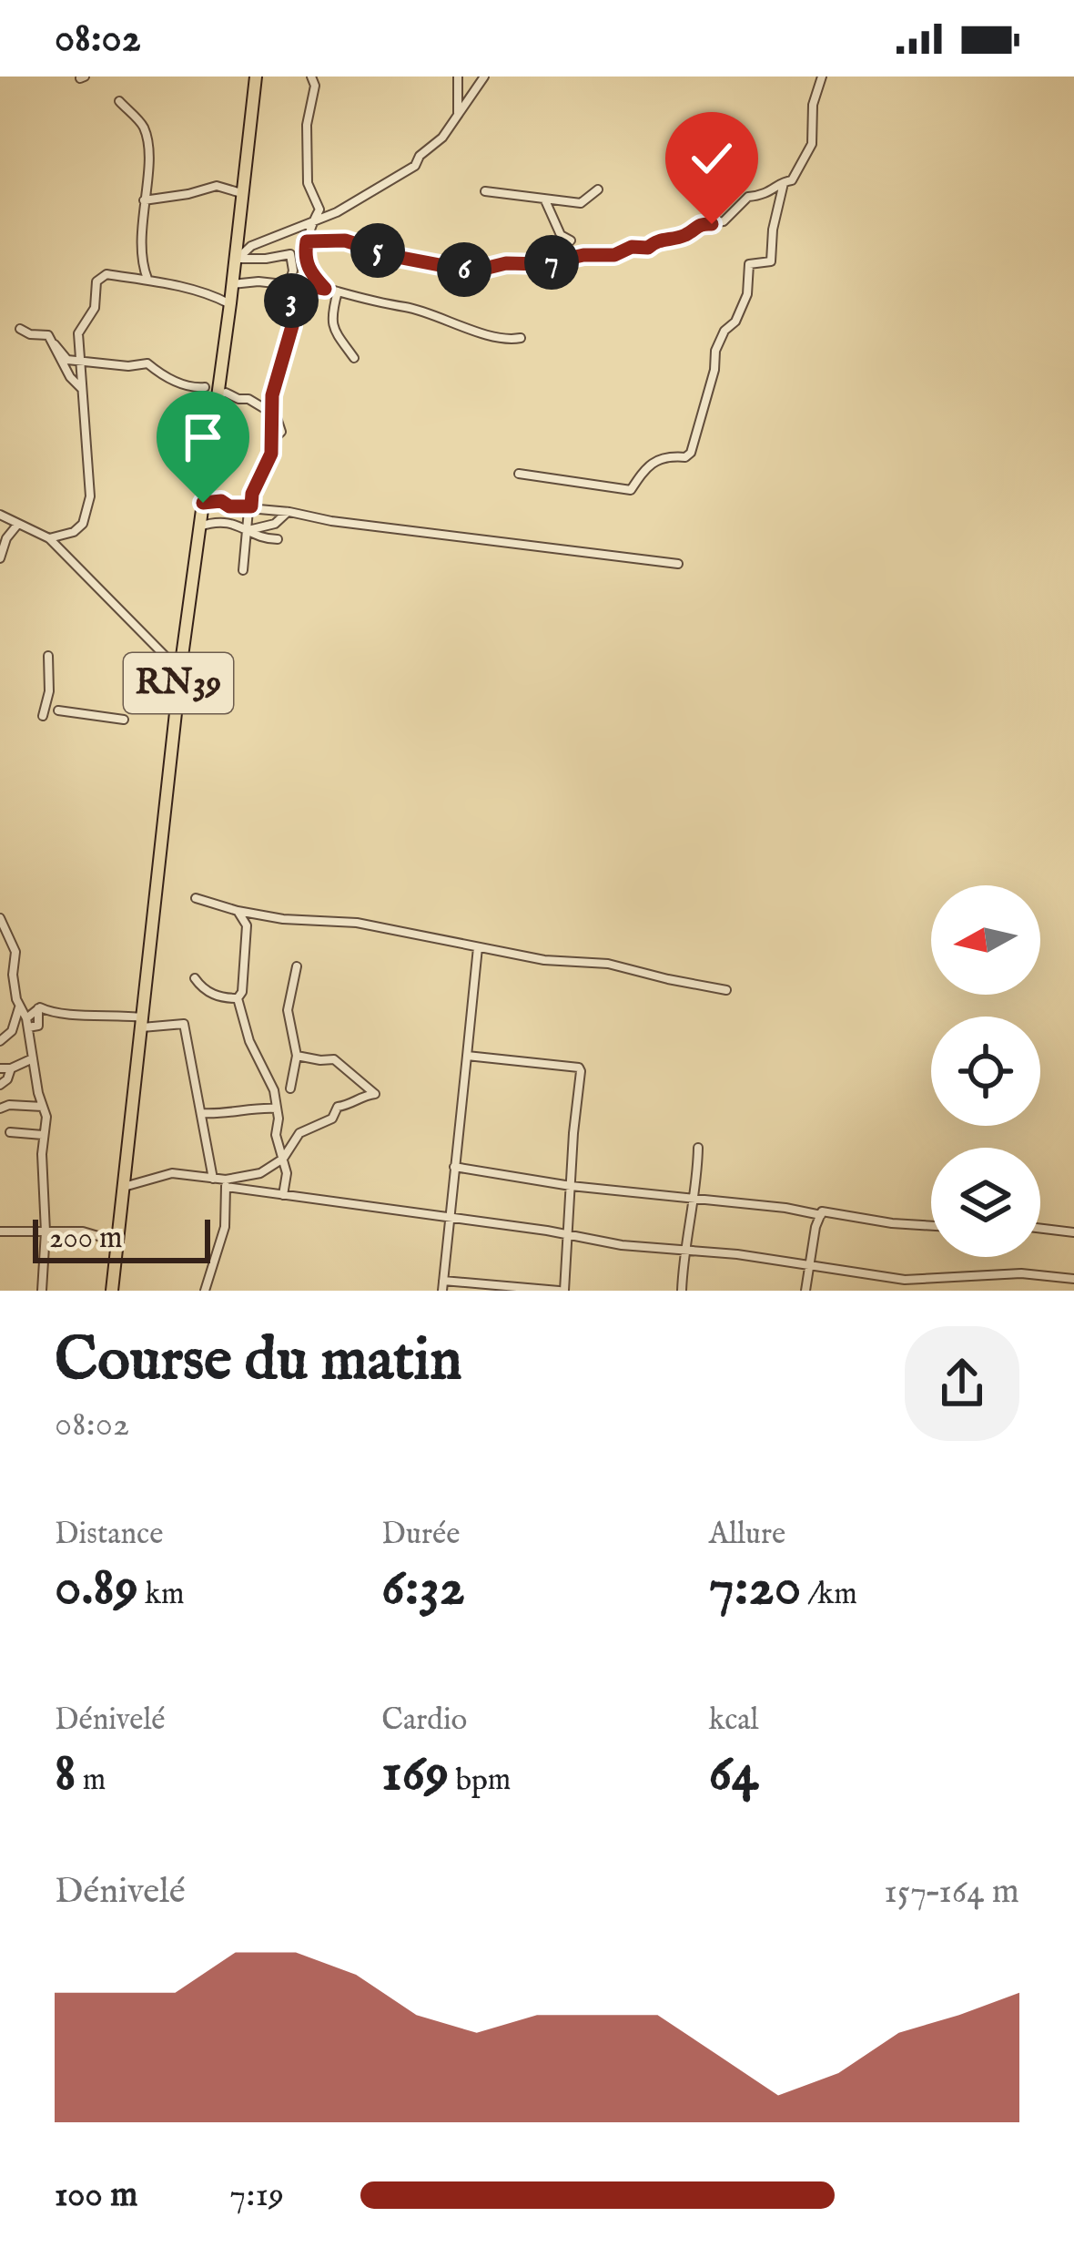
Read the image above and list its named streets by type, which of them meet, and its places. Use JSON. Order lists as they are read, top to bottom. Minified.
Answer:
{"streets":{"highway":["RN39"]},"scale_bar":"200 m","north":"left","page":{"status":"08:02","pins":["5","7","6","3"],"scale":"200 m","heading":["Course du matin","08:02"],"stats":[["Distance","0.89 km"],["Durée","6:32"],["Allure","7:20 /km"],["Dénivelé","8 m"],["Cardio","169 bpm"],["kcal","64"]],"chart":["Dénivelé","157–164 m"],"list":[{"name":"100 m","note":"7:19"}]}}
